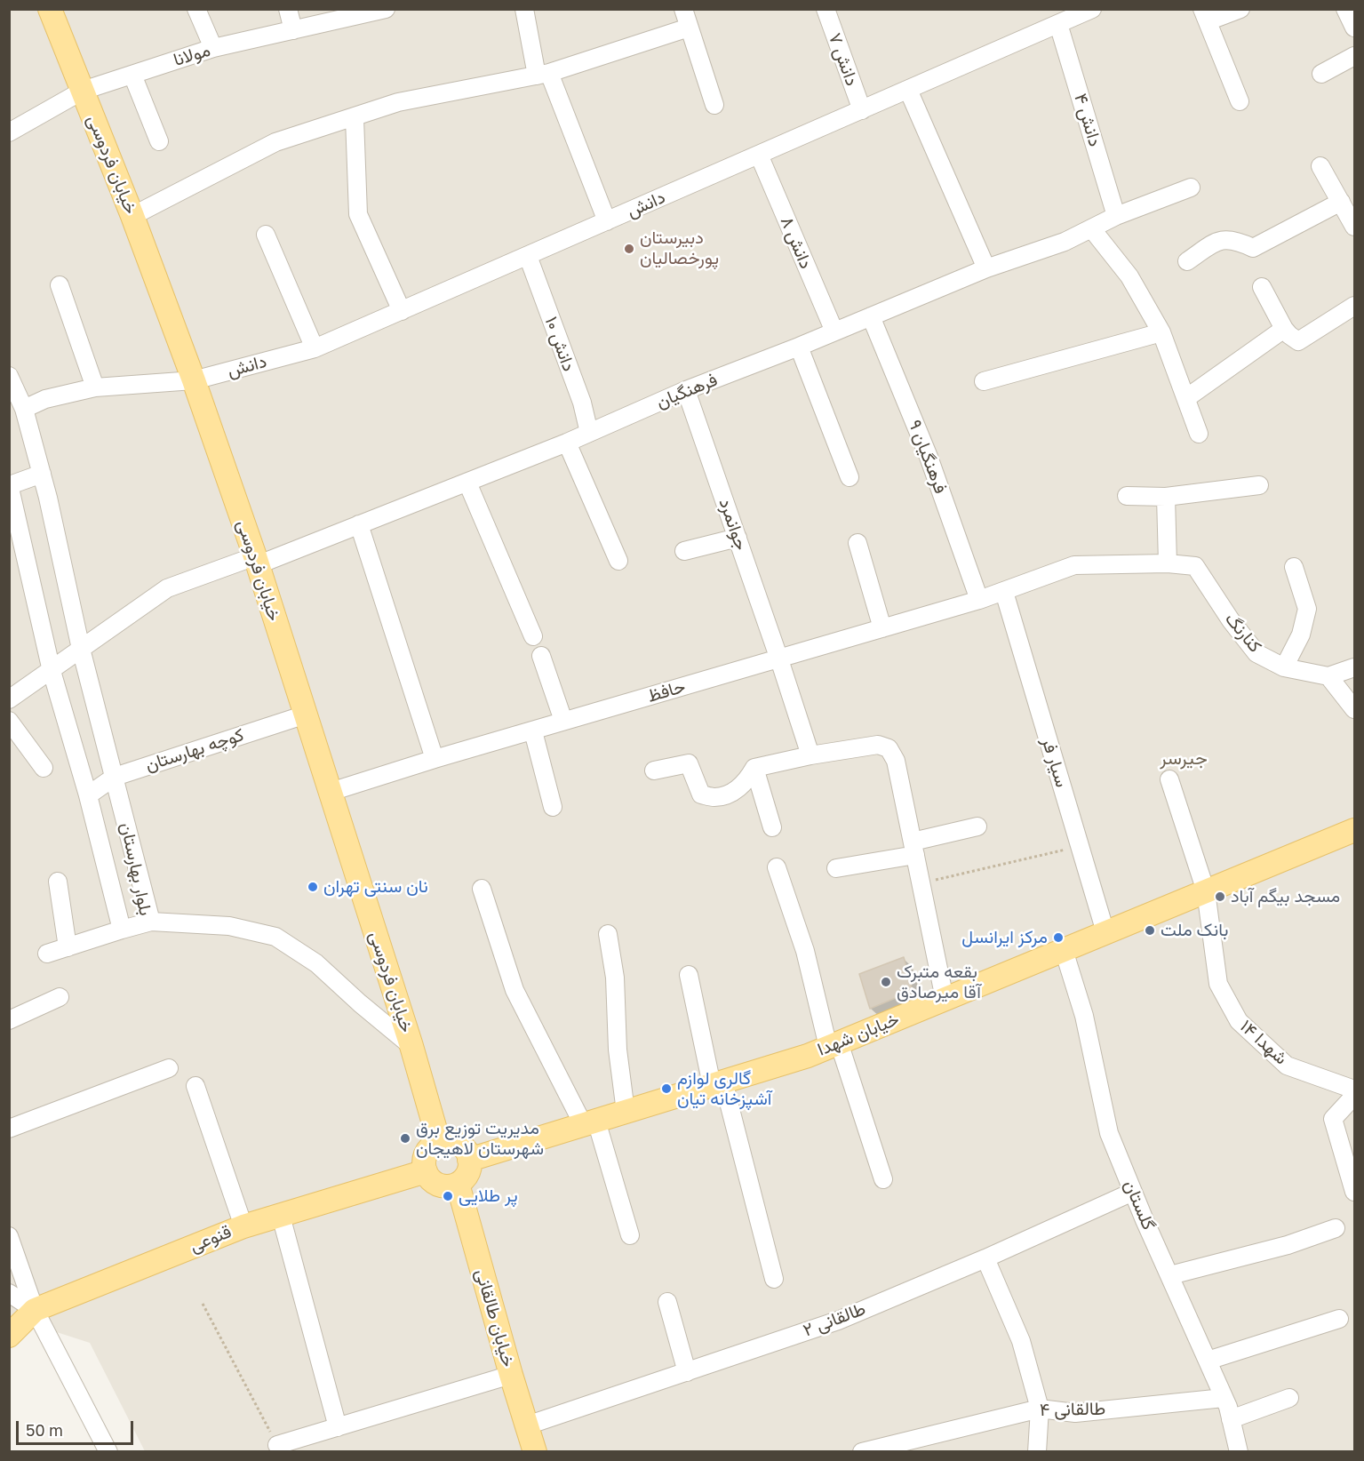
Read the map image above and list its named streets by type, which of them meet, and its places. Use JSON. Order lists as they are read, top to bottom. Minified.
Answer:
{"streets":{"main road":["خیابان فردوسی","خیابان شهدا","قنوعی","خیابان طالقانی"],"street":["مولانا","دانش ۷","دانش ۴","دانش","دانش ۸","دانش ۱۰","فرهنگیان","فرهنگیان ۹","جوانمرد","کنارنگ","حافظ","کوچه بهارستان","سیار فر","بلوار بهارستان","شهدا ۱۴","گلستان","طالقانی ۲","طالقانی ۴"]},"crossings":[["مولانا","خیابان فردوسی"],["دانش ۷","دانش"],["دانش ۴","دانش"],["دانش ۴","فرهنگیان"],["خیابان فردوسی","دانش"],["خیابان فردوسی","فرهنگیان"],["خیابان فردوسی","حافظ"],["خیابان فردوسی","کوچه بهارستان"],["خیابان فردوسی","خیابان شهدا"],["خیابان فردوسی","قنوعی"],["خیابان فردوسی","خیابان طالقانی"],["دانش","دانش ۸"],["دانش","دانش ۱۰"],["دانش","بلوار بهارستان"],["دانش ۸","فرهنگیان"],["دانش ۱۰","فرهنگیان"],["فرهنگیان","فرهنگیان ۹"],["فرهنگیان","جوانمرد"],["فرهنگیان","بلوار بهارستان"],["فرهنگیان ۹","حافظ"],["جوانمرد","حافظ"],["کنارنگ","حافظ"],["کنارنگ","سیار فر"],["حافظ","سیار فر"],["کوچه بهارستان","بلوار بهارستان"],["سیار فر","خیابان شهدا"],["خیابان شهدا","شهدا ۱۴"],["خیابان شهدا","گلستان"],["خیابان شهدا","قنوعی"],["خیابان شهدا","خیابان طالقانی"],["گلستان","طالقانی ۲"],["گلستان","طالقانی ۴"],["قنوعی","خیابان طالقانی"],["خیابان طالقانی","طالقانی ۲"]],"districts":["جیرسر"],"places":["دبیرستان پورخصالیان","نان سنتی تهران","مسجد بیگم آباد","بانک ملت","مرکز ایرانسل","بقعه متبرک آقا میرصادق","گالری لوازم آشپزخانه تیان","مدیریت توزیع برق شهرستان لاهیجان","پر طلایی"],"scale_bar":"50 m"}
